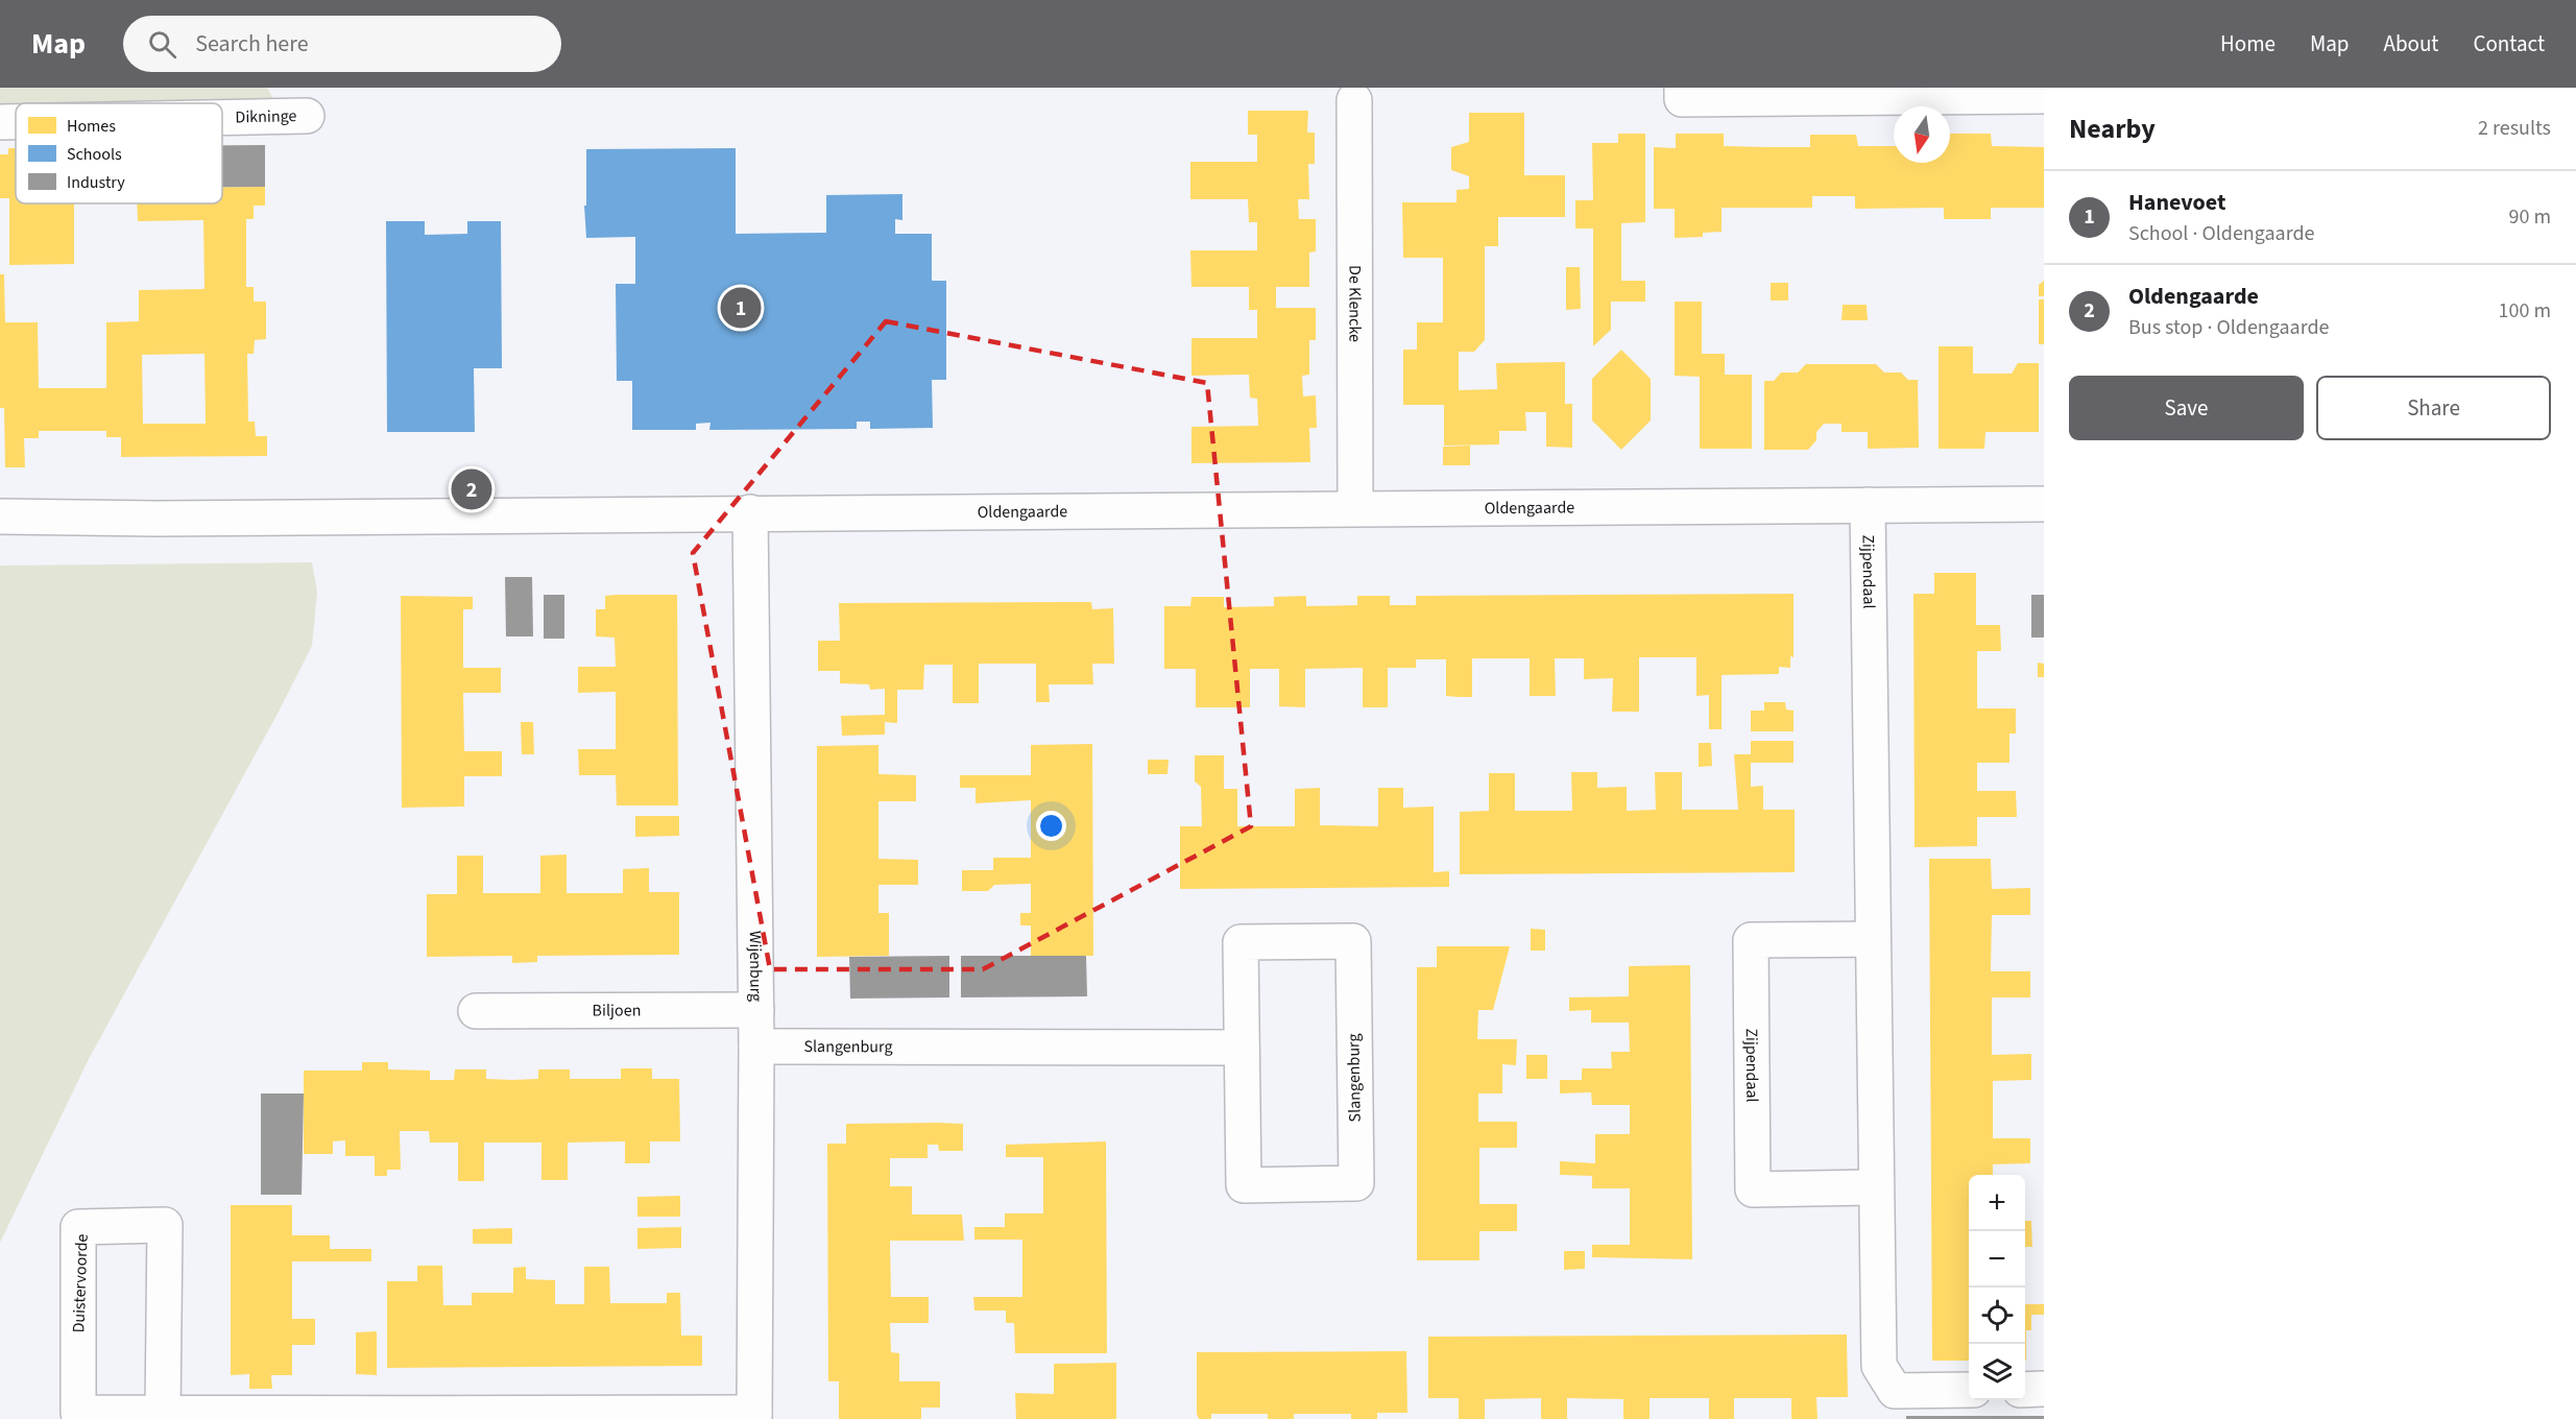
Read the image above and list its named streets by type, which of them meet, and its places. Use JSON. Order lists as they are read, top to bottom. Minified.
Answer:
{"streets":{"street":["Dikninge","De Klencke","Oldengaarde","Zijpendaal","Wijenburg","Biljoen","Slangenburg","Duistervoorde"]},"crossings":[["De Klencke","Oldengaarde"],["Oldengaarde","Zijpendaal"],["Oldengaarde","Wijenburg"],["Wijenburg","Biljoen"],["Wijenburg","Slangenburg"],["Wijenburg","Duistervoorde"]],"legend":["Homes","Schools","Industry"],"north":"bottom","page":{"header":"Map","search":"Search here","nav":["Home","Map","About","Contact"],"heading":["Nearby","2 results"],"list":[{"mark":"1","name":"Hanevoet","note":"School · Oldengaarde","value":"90 m"},{"mark":"2","name":"Oldengaarde","note":"Bus stop · Oldengaarde","value":"100 m"}],"pins":["1","2"],"buttons":["Save","Share"],"map_buttons":["+","−"]}}
